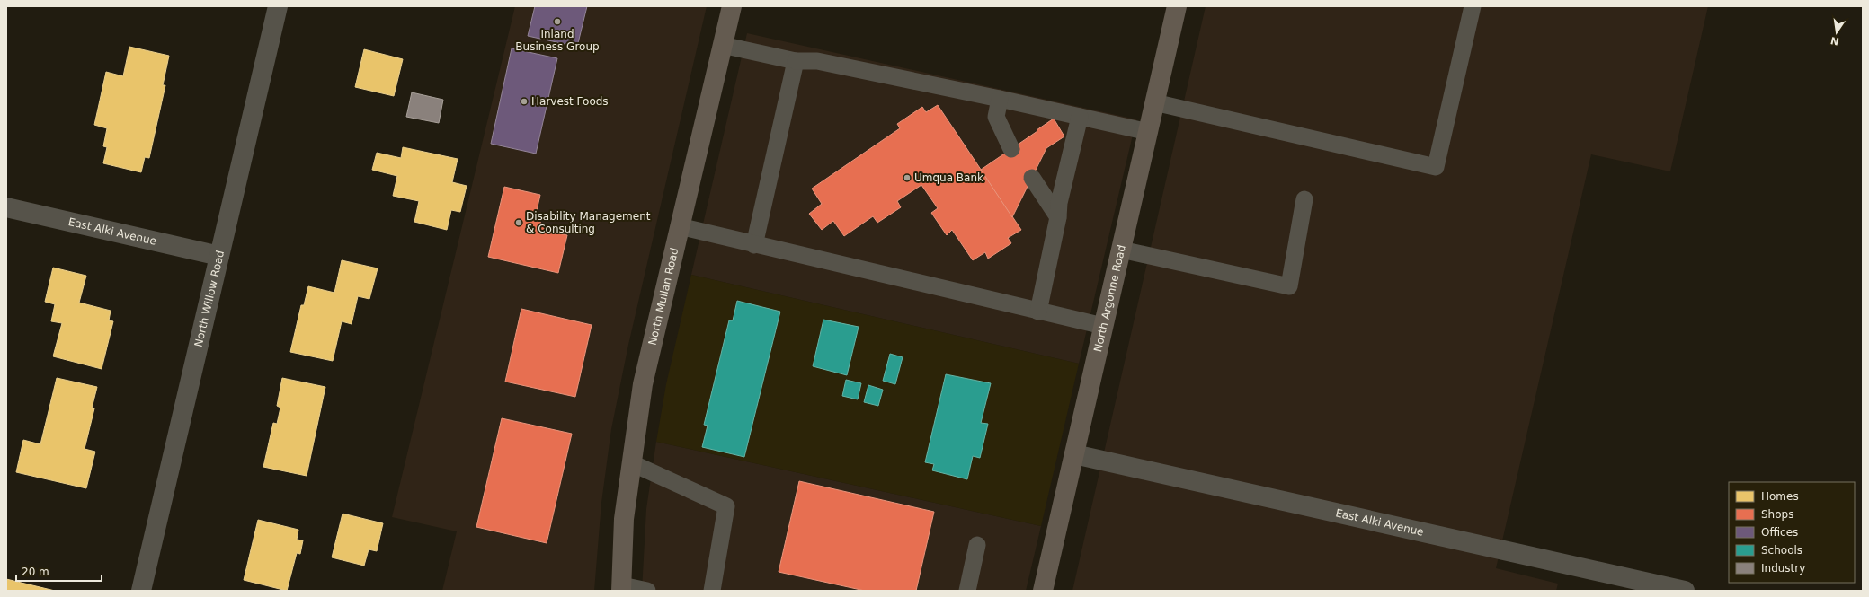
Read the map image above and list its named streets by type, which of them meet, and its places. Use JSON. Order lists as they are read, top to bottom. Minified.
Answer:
{"streets":{"main road":["North Mullan Road","North Argonne Road"],"street":["East Alki Avenue","North Willow Road"]},"crossings":[["East Alki Avenue","North Willow Road"],["East Alki Avenue","North Argonne Road"]],"places":["Inland Business Group","Harvest Foods","Umqua Bank","Disability Management & Consulting"],"legend":["Homes","Shops","Offices","Schools","Industry"],"scale_bar":"20 m","north":"bottom"}
